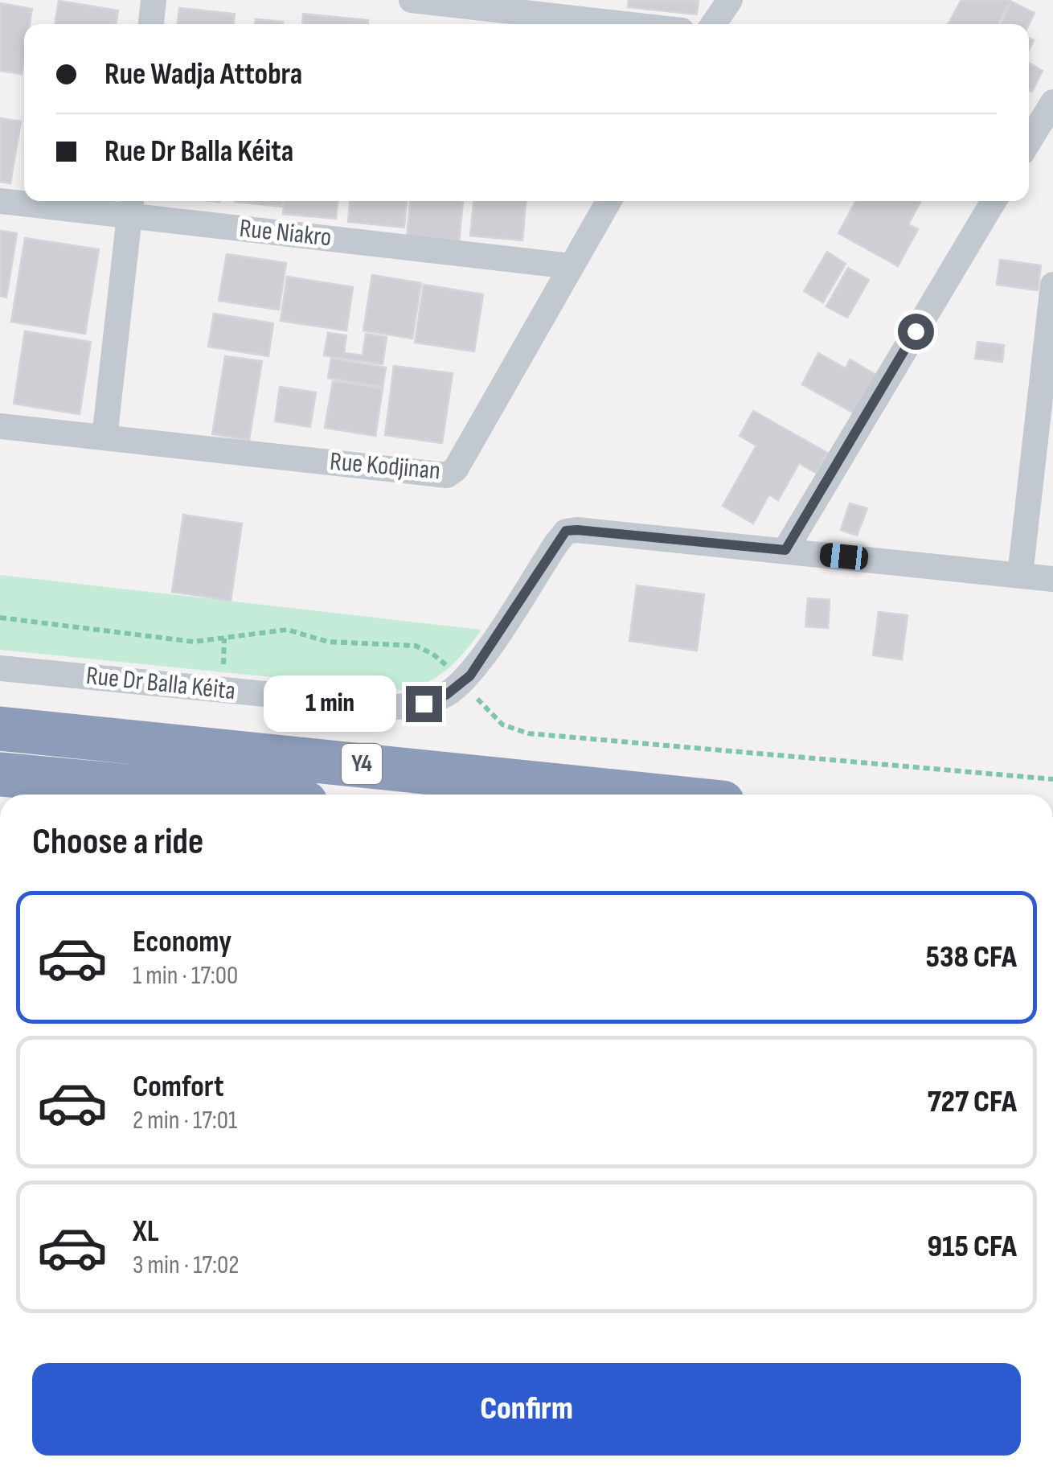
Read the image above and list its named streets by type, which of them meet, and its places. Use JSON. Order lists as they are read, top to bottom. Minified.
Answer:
{"streets":{"highway":["Y4"],"street":["Rue Niakro","Rue Kodjinan","Rue Dr Balla Kéita"]},"crossings":[["Rue Niakro","Rue Kodjinan"]],"page":{"banner":["Rue Wadja Attobra","Rue Dr Balla Kéita"],"bubble":"1 min","heading":"Choose a ride","list":[{"name":"Economy","note":"1 min · 17:00","value":"538 CFA"},{"name":"Comfort","note":"2 min · 17:01","value":"727 CFA"},{"name":"XL","note":"3 min · 17:02","value":"915 CFA"}],"buttons":"Confirm"}}
